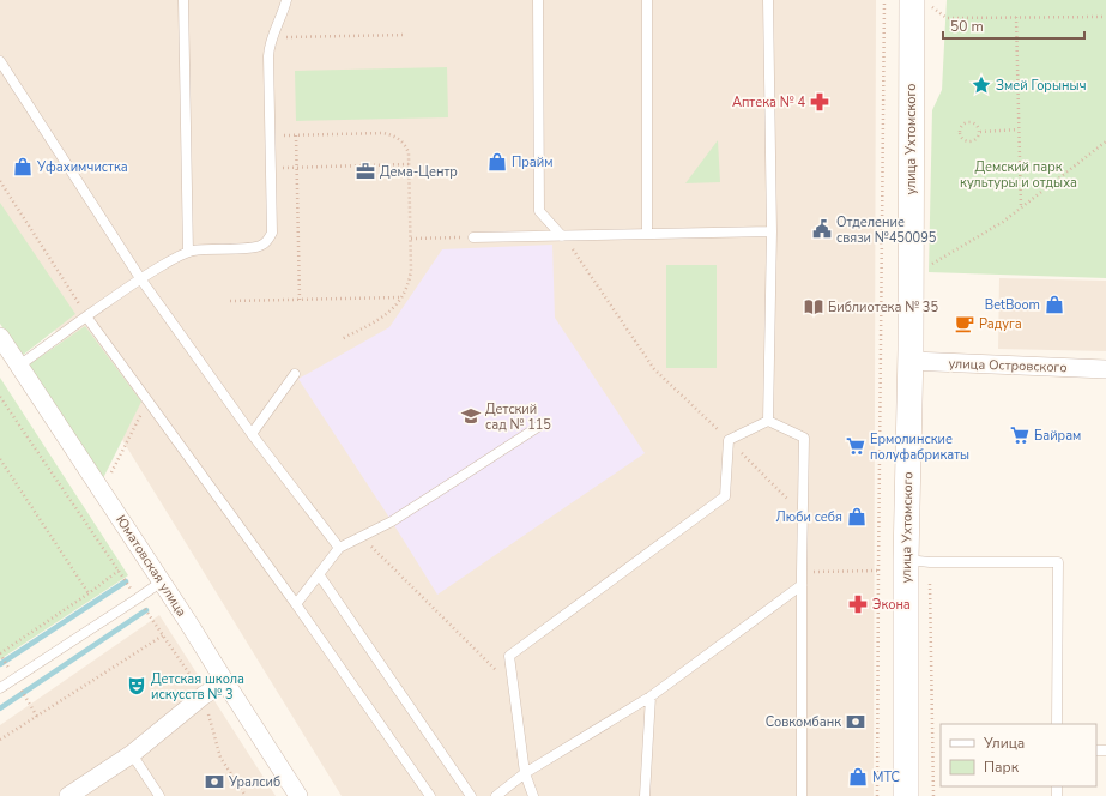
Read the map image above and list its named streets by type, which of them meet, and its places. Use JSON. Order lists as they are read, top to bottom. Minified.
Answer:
{"streets":{"street":["улица Ухтомского","улица Островского","Юматовская улица"]},"crossings":[["улица Ухтомского","улица Островского"]],"parks":["Демский парк культуры и отдыха"],"places":{"place":["Змей Горыныч"],"pharmacy":["Аптека № 4","Экона"],"shop":["Прайм","Уфахимчистка","BetBoom","Люби себя","МТС"],"office":["Дема-Центр"],"public building":["Отделение связи №450095"],"library":["Библиотека № 35"],"cafe":["Радуга"],"school or university":["Детский сад № 115"],"supermarket":["Байрам","Ермолинские полуфабрикаты"],"theatre":["Детская школа искусств № 3"],"bank":["Совкомбанк","Уралсиб"]},"legend":["Улица","Парк"],"scale_bar":"50 m"}
